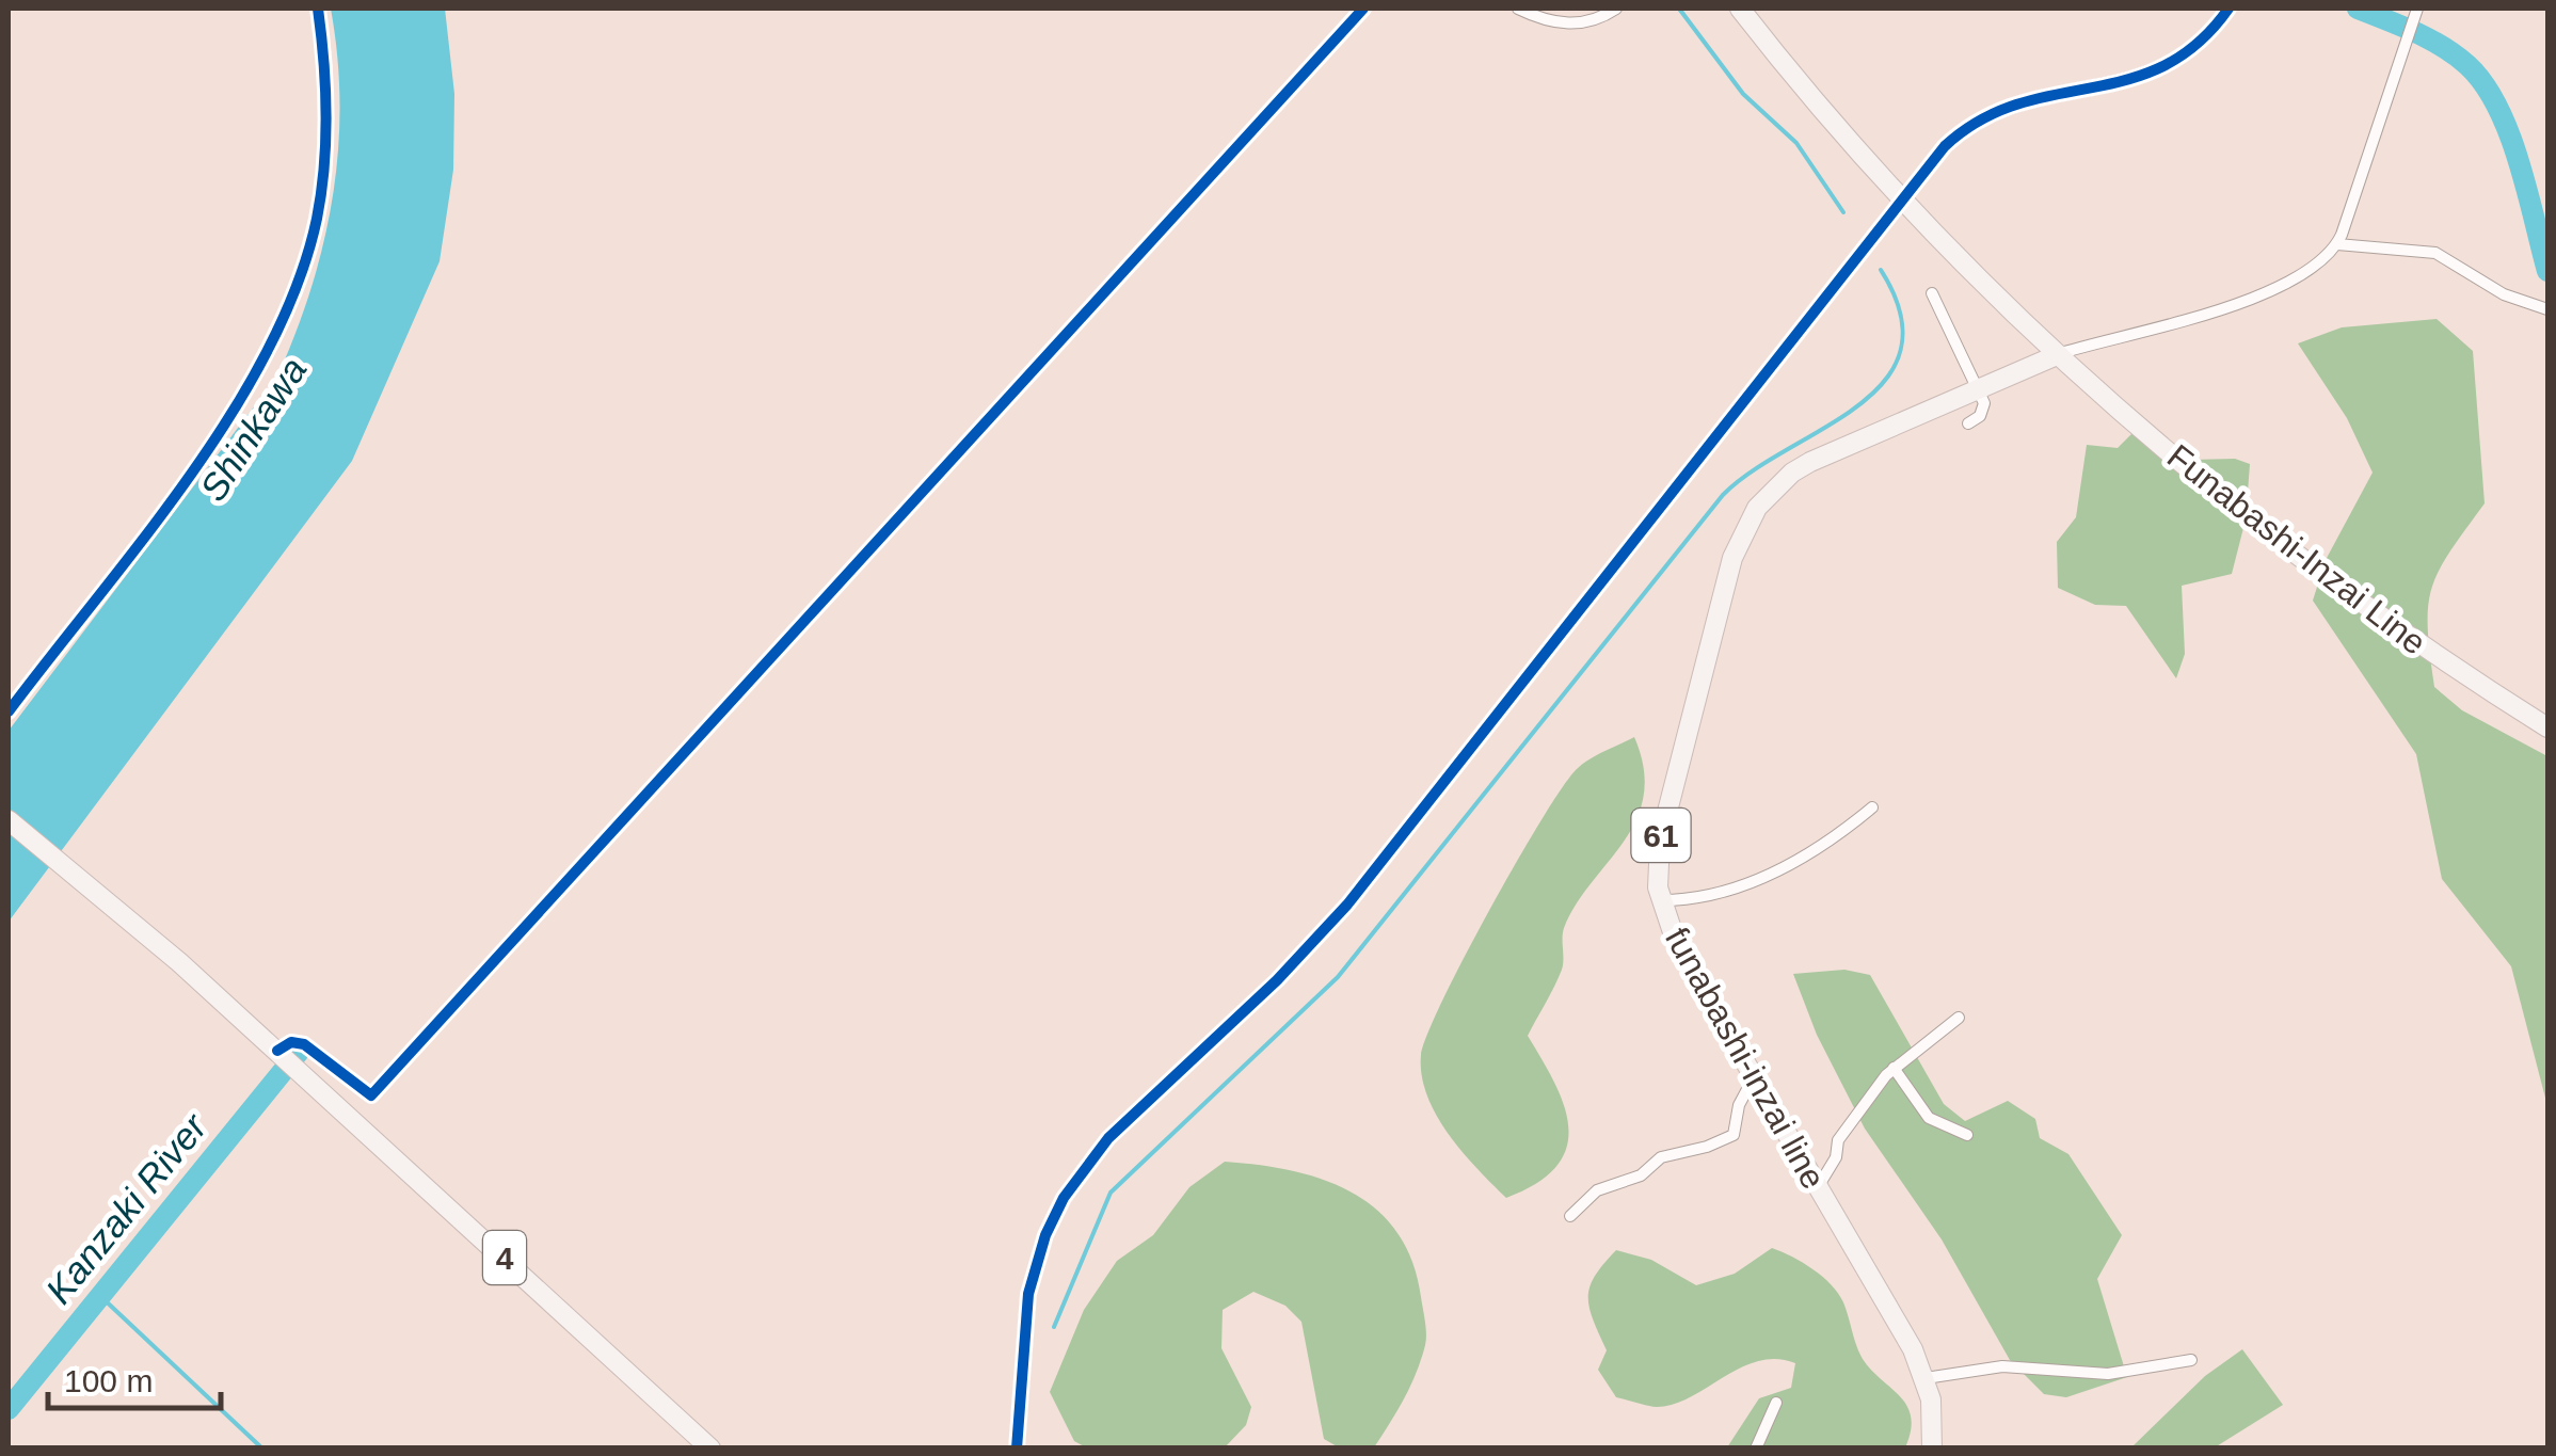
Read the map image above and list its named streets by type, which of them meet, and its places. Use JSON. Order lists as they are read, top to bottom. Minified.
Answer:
{"streets":{"main road":["Funabashi-Inzai Line","61","funabashi-inzai line","4"]},"crossings":[["Funabashi-Inzai Line","funabashi-inzai line"]],"water":["Shinkawa","Kanzaki River"],"scale_bar":"100 m"}
